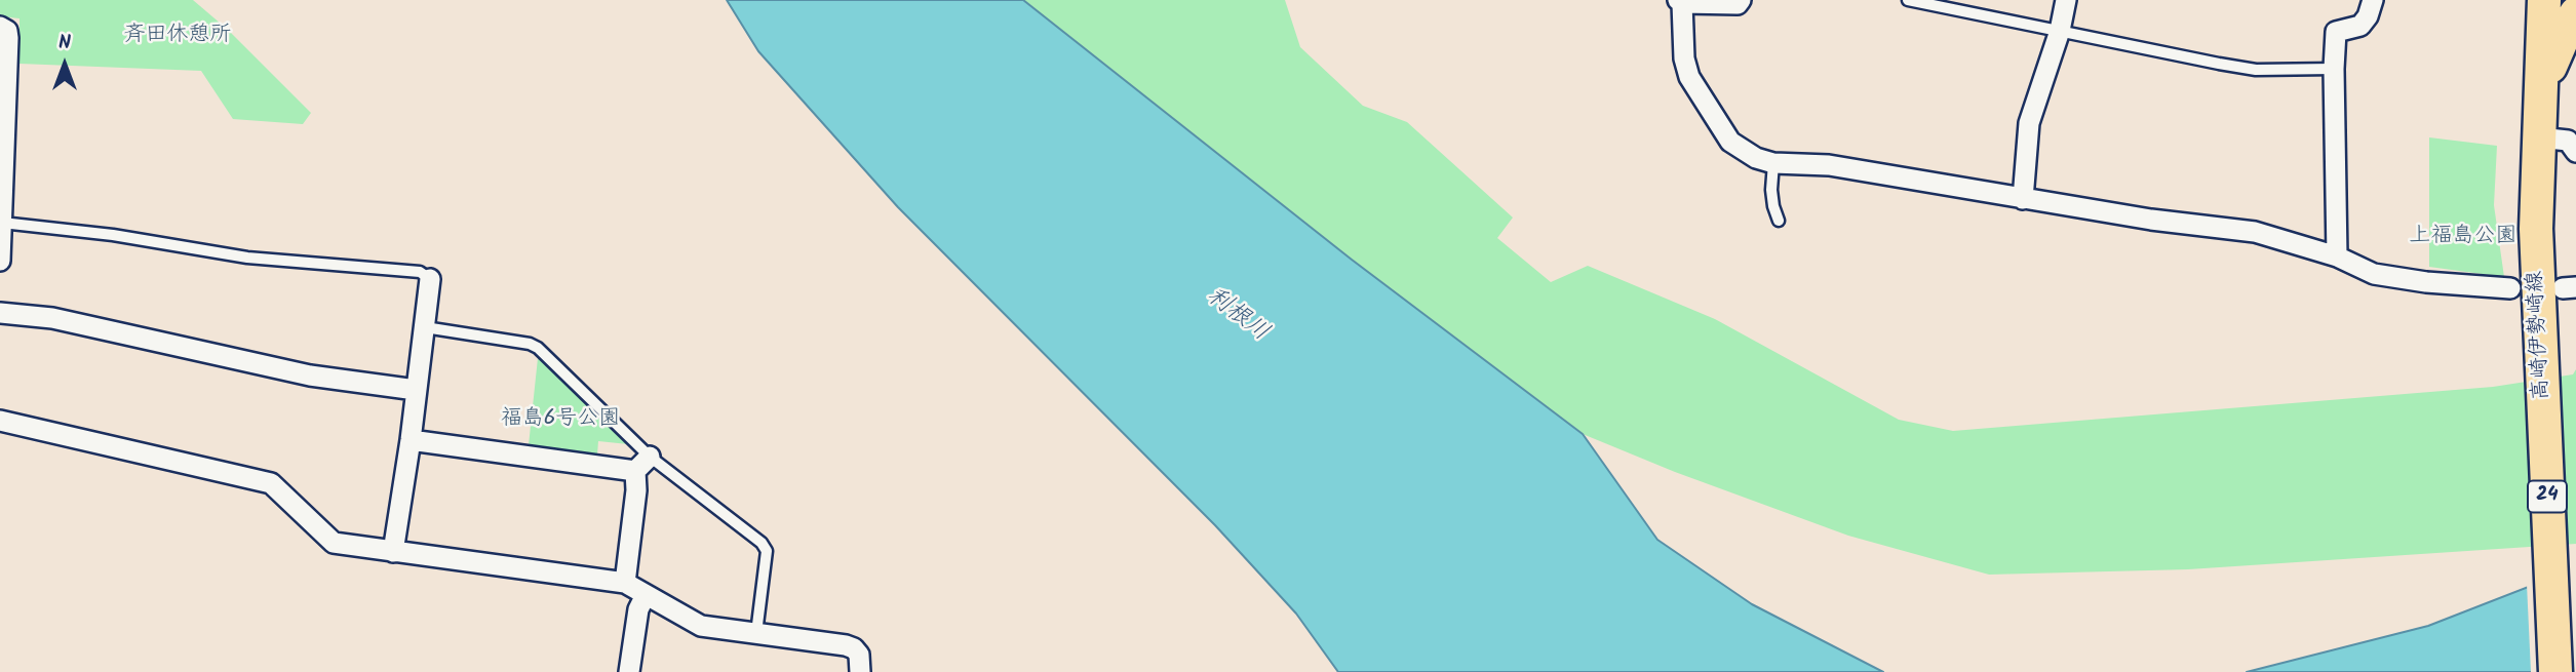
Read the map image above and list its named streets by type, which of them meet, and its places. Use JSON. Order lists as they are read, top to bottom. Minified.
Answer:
{"streets":{"main road":["高崎伊勢崎線","24"]},"water":["利根川"],"parks":["斉田休憩所","上福島公園","福島6号公園"],"north":"top"}
